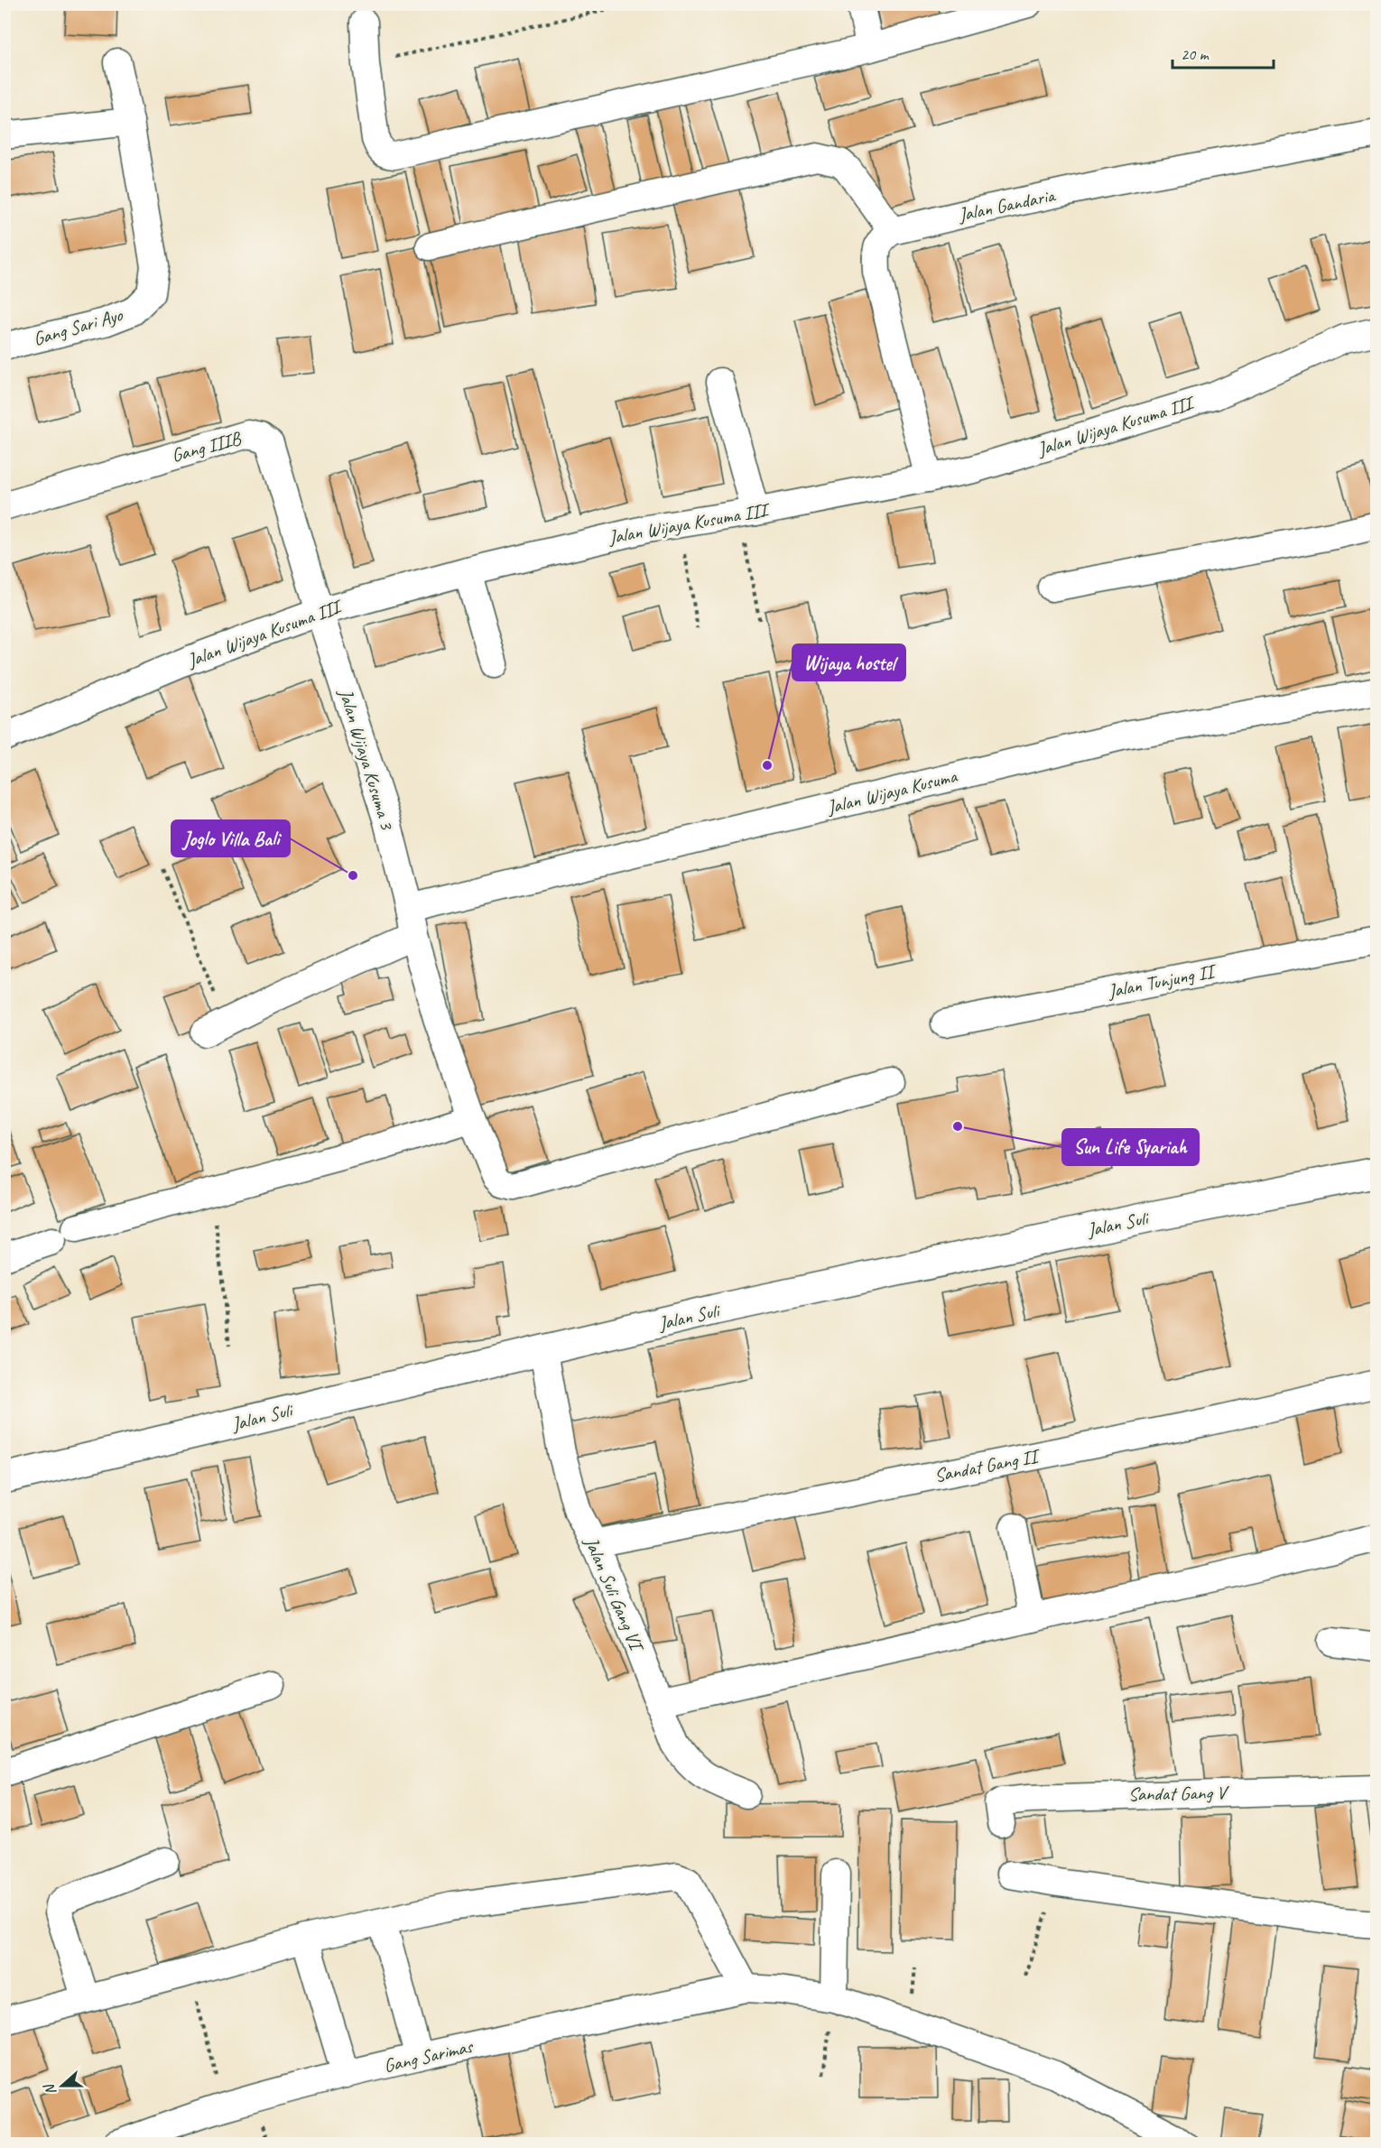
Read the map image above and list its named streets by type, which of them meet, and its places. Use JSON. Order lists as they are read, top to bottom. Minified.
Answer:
{"streets":{"main road":["Jalan Suli"],"street":["Jalan Gandaria","Gang Sari Ayo","Jalan Wijaya Kusuma III","Gang IIIB","Jalan Wijaya Kusuma 3","Jalan Wijaya Kusuma","Jalan Tunjung II","Sandat Gang II","Jalan Suli Gang VI","Sandat Gang V","Gang Sarimas"]},"crossings":[["Jalan Wijaya Kusuma III","Gang IIIB"],["Jalan Wijaya Kusuma III","Jalan Wijaya Kusuma 3"],["Gang IIIB","Jalan Wijaya Kusuma 3"],["Jalan Wijaya Kusuma 3","Jalan Wijaya Kusuma"],["Jalan Suli","Jalan Suli Gang VI"],["Sandat Gang II","Jalan Suli Gang VI"]],"places":["Wijaya hostel","Joglo Villa Bali","Sun Life Syariah"],"scale_bar":"20 m","north":"left"}
